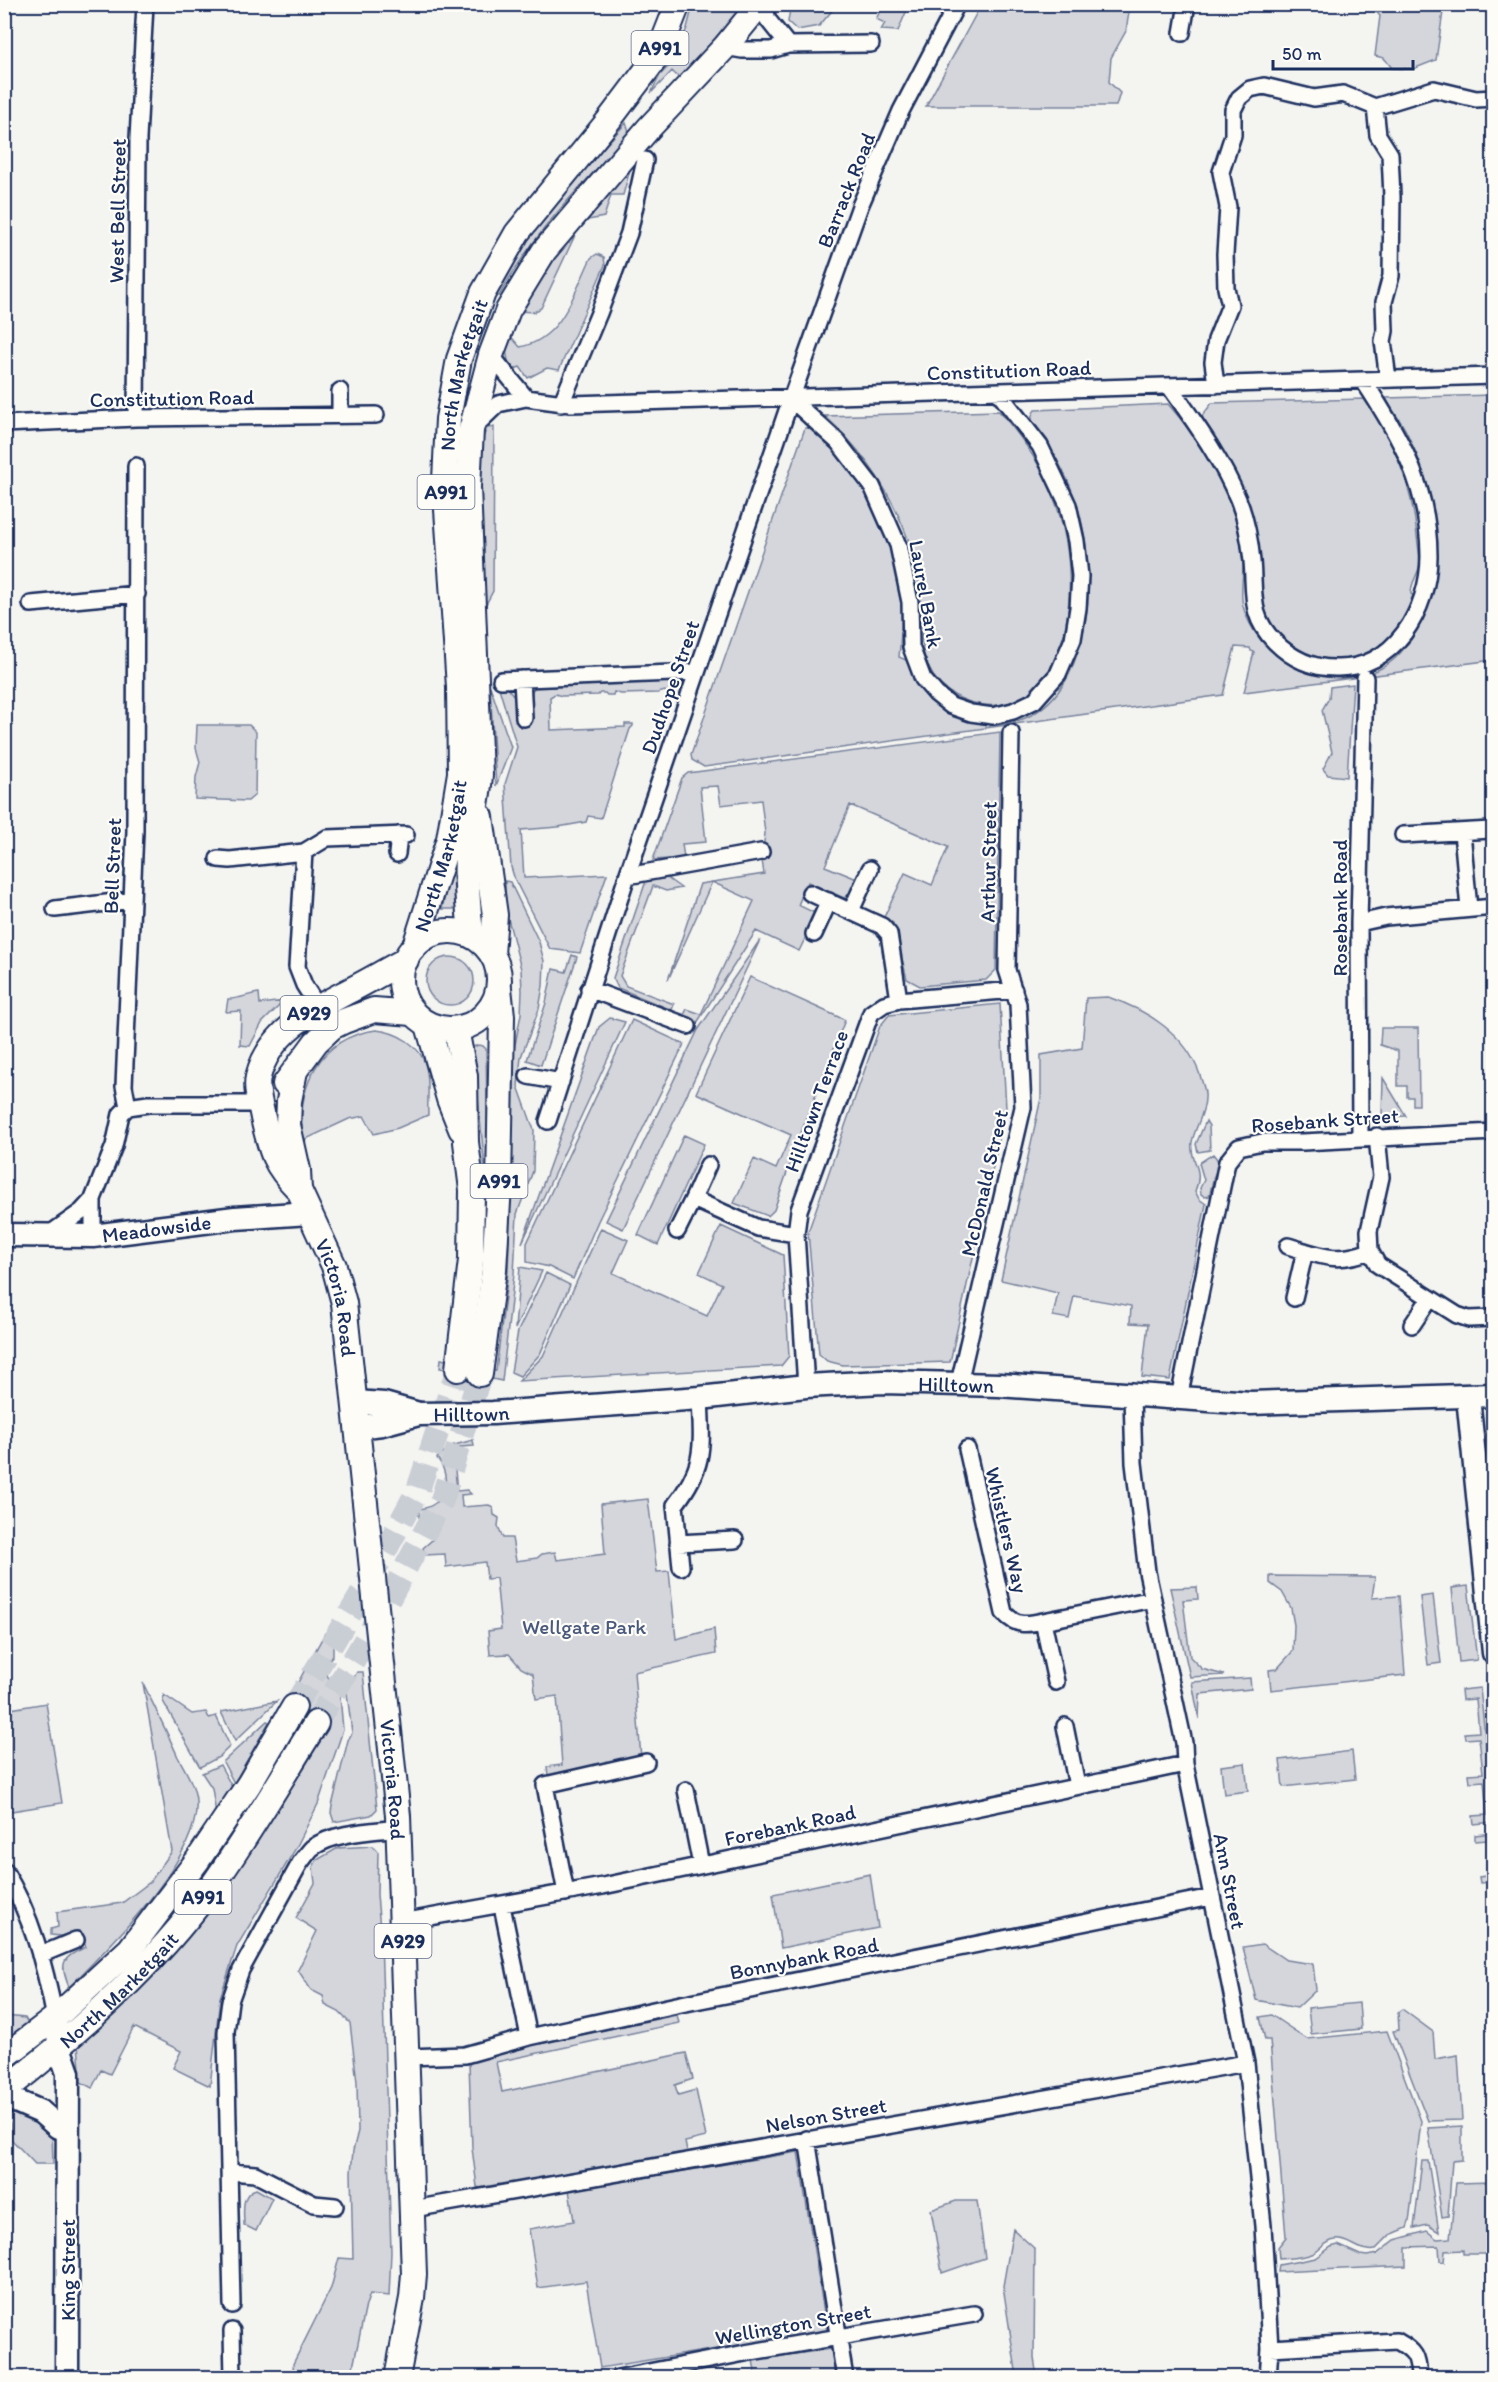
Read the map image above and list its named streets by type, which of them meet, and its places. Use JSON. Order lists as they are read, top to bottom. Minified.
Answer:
{"streets":{"main road":["A991","North Marketgait","A929","Victoria Road"],"street":["Barrack Road","West Bell Street","Constitution Road","Laurel Bank","Dudhope Street","Arthur Street","Bell Street","Rosebank Road","Hilltown Terrace","Rosebank Street","McDonald Street","Meadowside","Hilltown","Whistlers Way","Forebank Road","Ann Street","Bonnybank Road","Nelson Street","King Street","Wellington Street"]},"crossings":[["A991","North Marketgait"],["A991","A929"],["Barrack Road","Constitution Road"],["Barrack Road","Laurel Bank"],["Barrack Road","Dudhope Street"],["West Bell Street","Constitution Road"],["Constitution Road","North Marketgait"],["Constitution Road","Laurel Bank"],["Constitution Road","Dudhope Street"],["North Marketgait","A929"],["North Marketgait","King Street"],["Laurel Bank","Dudhope Street"],["Arthur Street","Hilltown Terrace"],["Arthur Street","McDonald Street"],["Bell Street","Meadowside"],["Rosebank Road","Rosebank Street"],["A929","Victoria Road"],["Hilltown Terrace","McDonald Street"],["Hilltown Terrace","Hilltown"],["Rosebank Street","Hilltown"],["McDonald Street","Hilltown"],["Meadowside","Victoria Road"],["Victoria Road","Hilltown"],["Victoria Road","Forebank Road"],["Victoria Road","Bonnybank Road"],["Victoria Road","Nelson Street"],["Hilltown","Ann Street"],["Forebank Road","Ann Street"],["Ann Street","Bonnybank Road"],["Ann Street","Nelson Street"]],"parks":["Wellgate Park"],"scale_bar":"50 m"}
